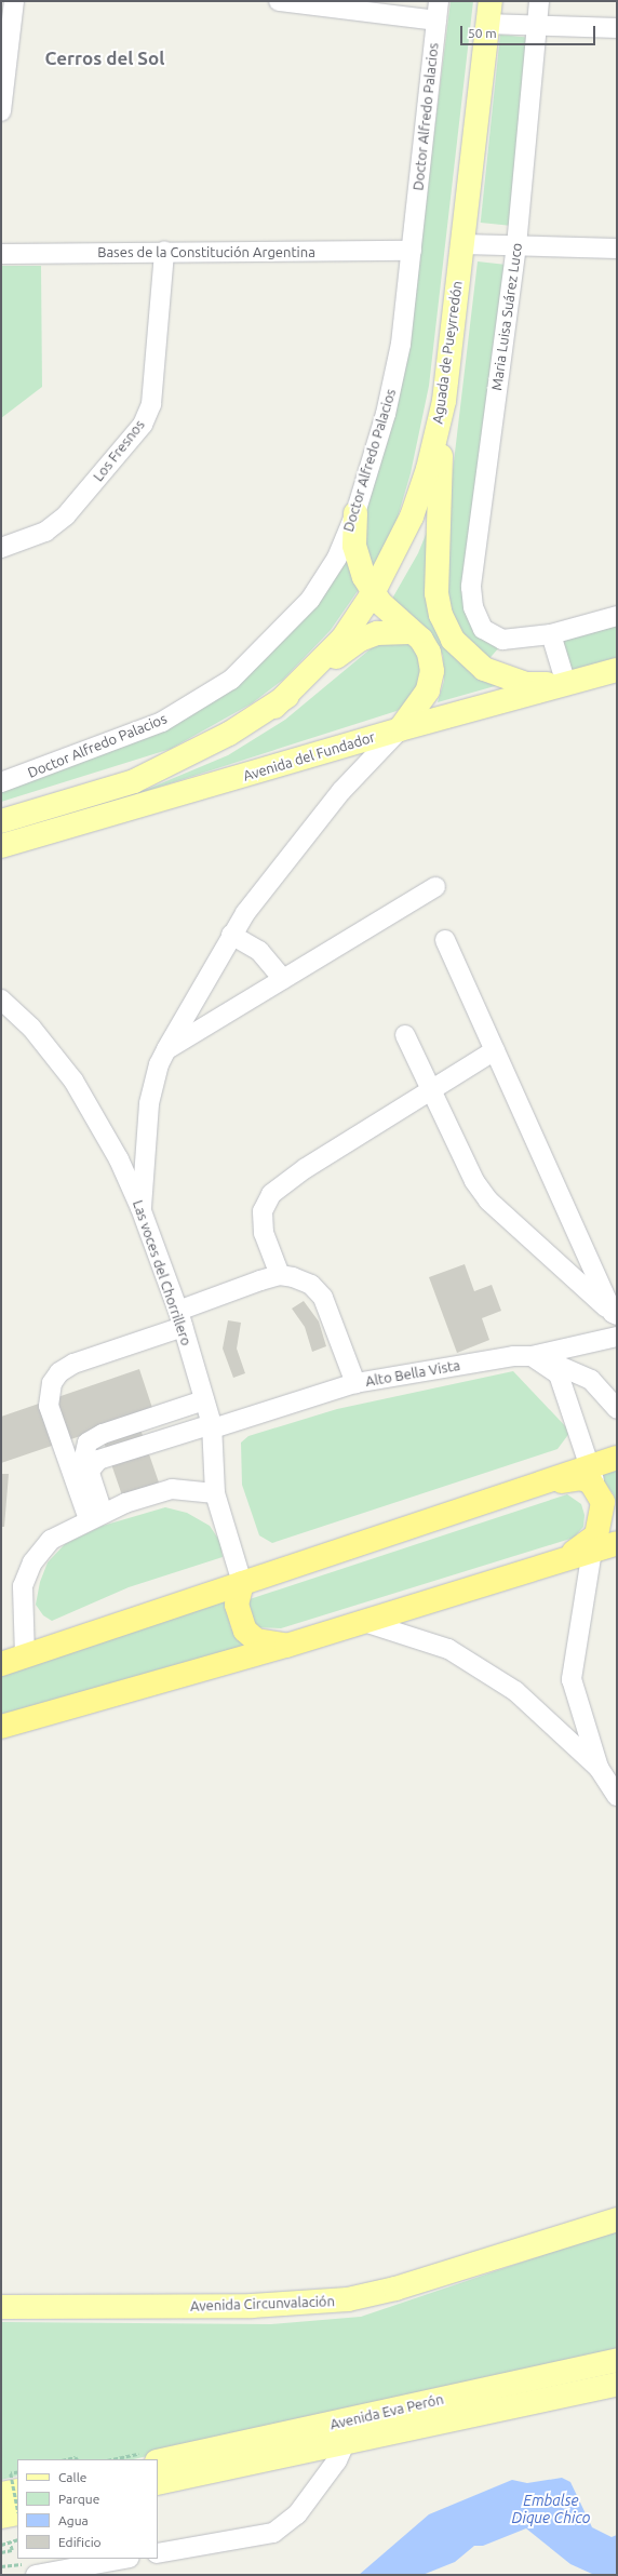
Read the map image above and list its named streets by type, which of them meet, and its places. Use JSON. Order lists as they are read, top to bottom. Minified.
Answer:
{"streets":{"main road":["Aguada de Pueyrredón","Avenida del Fundador","Avenida Circunvalación","Avenida Eva Perón"],"street":["Doctor Alfredo Palacios","Bases de la Constitución Argentina","Maria Luisa Suárez Luco","Los Fresnos","Las voces del Chorrillero","Alto Bella Vista"]},"crossings":[["Doctor Alfredo Palacios","Bases de la Constitución Argentina"],["Bases de la Constitución Argentina","Los Fresnos"],["Las voces del Chorrillero","Alto Bella Vista"]],"districts":["Cerros del Sol"],"water":["Embalse Dique Chico"],"legend":["Calle","Parque","Agua","Edificio"],"scale_bar":"50 m"}
